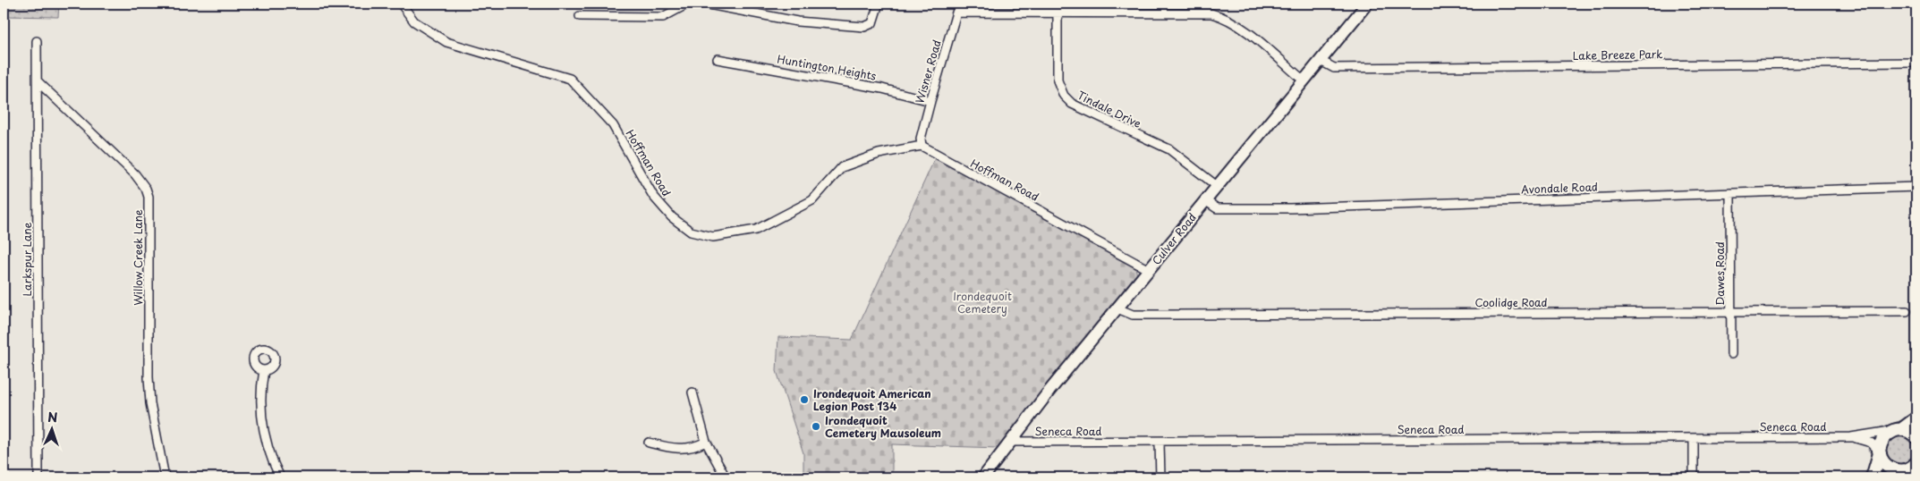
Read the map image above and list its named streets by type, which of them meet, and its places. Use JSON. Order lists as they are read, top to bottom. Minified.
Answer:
{"streets":{"main road":["Culver Road"],"street":["Lake Breeze Park","Huntington Heights","Wisner Road","Tindale Drive","Hoffman Road","Avondale Road","Willow Creek Lane","Larkspur Lane","Dawes Road","Coolidge Road","Seneca Road"]},"crossings":[["Lake Breeze Park","Culver Road"],["Huntington Heights","Wisner Road"],["Wisner Road","Hoffman Road"],["Tindale Drive","Culver Road"],["Hoffman Road","Culver Road"],["Avondale Road","Culver Road"],["Avondale Road","Dawes Road"],["Culver Road","Coolidge Road"],["Culver Road","Seneca Road"],["Willow Creek Lane","Larkspur Lane"],["Dawes Road","Coolidge Road"]],"parks":["Irondequoit Cemetery"],"places":["Irondequoit American Legion Post 134","Irondequoit Cemetery Mausoleum"],"north":"top"}
